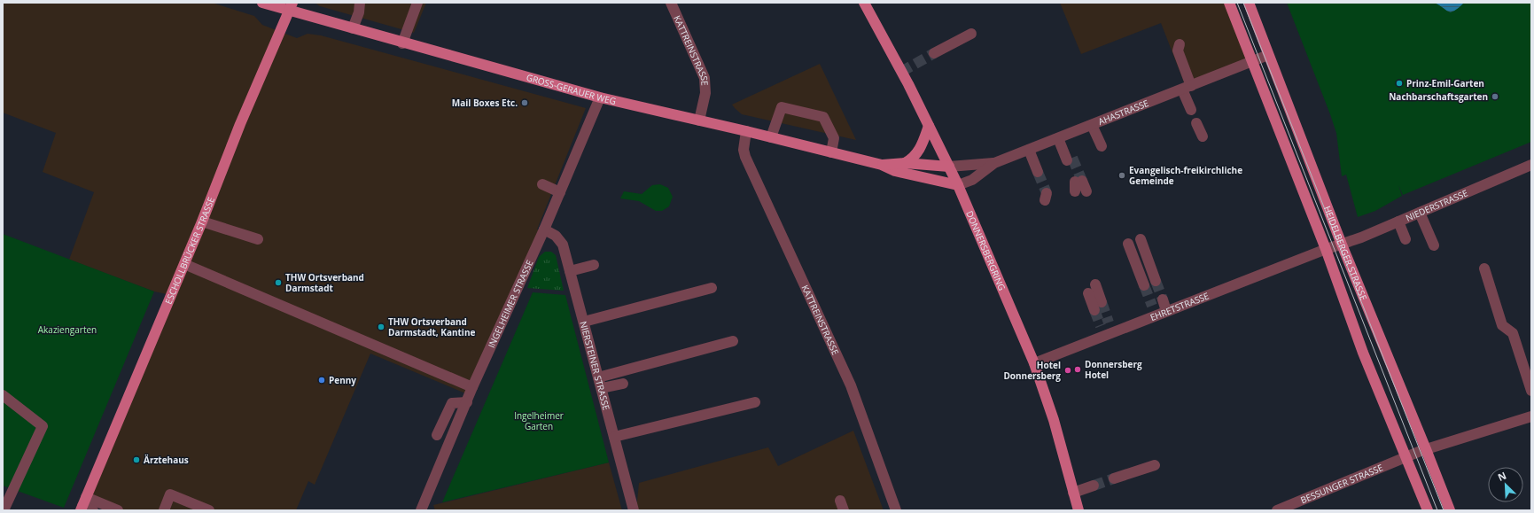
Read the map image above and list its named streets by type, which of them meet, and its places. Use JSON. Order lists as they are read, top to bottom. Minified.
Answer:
{"streets":{"main road":["GROSS-GERAUER WEG","ESCHOLLBRÜCKER STRASSE","DONNERSBERGRING","HEIDELBERGER STRASSE"],"street":["KATTREINSTRASSE","AHASTRASSE","NIEDERSTRASSE","INGELHEIMER STRASSE","EHRETSTRASSE","NIERSTEINER STRASSE","BESSUNGER STRASSE"]},"crossings":[["KATTREINSTRASSE","GROSS-GERAUER WEG"],["GROSS-GERAUER WEG","AHASTRASSE"],["GROSS-GERAUER WEG","ESCHOLLBRÜCKER STRASSE"],["GROSS-GERAUER WEG","DONNERSBERGRING"],["GROSS-GERAUER WEG","INGELHEIMER STRASSE"],["AHASTRASSE","DONNERSBERGRING"],["AHASTRASSE","HEIDELBERGER STRASSE"],["NIEDERSTRASSE","HEIDELBERGER STRASSE"],["NIEDERSTRASSE","EHRETSTRASSE"],["DONNERSBERGRING","EHRETSTRASSE"],["HEIDELBERGER STRASSE","EHRETSTRASSE"],["HEIDELBERGER STRASSE","BESSUNGER STRASSE"],["INGELHEIMER STRASSE","NIERSTEINER STRASSE"]],"parks":["Akaziengarten","Ingelheimer Garten"],"places":["Prinz-Emil-Garten","Nachbarschaftsgarten","Mail Boxes Etc.","Evangelisch-freikirchliche Gemeinde","THW Ortsverband Darmstadt","THW Ortsverband Darmstadt, Kantine","Donnersberg Hotel","Hotel Donnersberg","Penny","Ärztehaus"],"north":"top left"}
